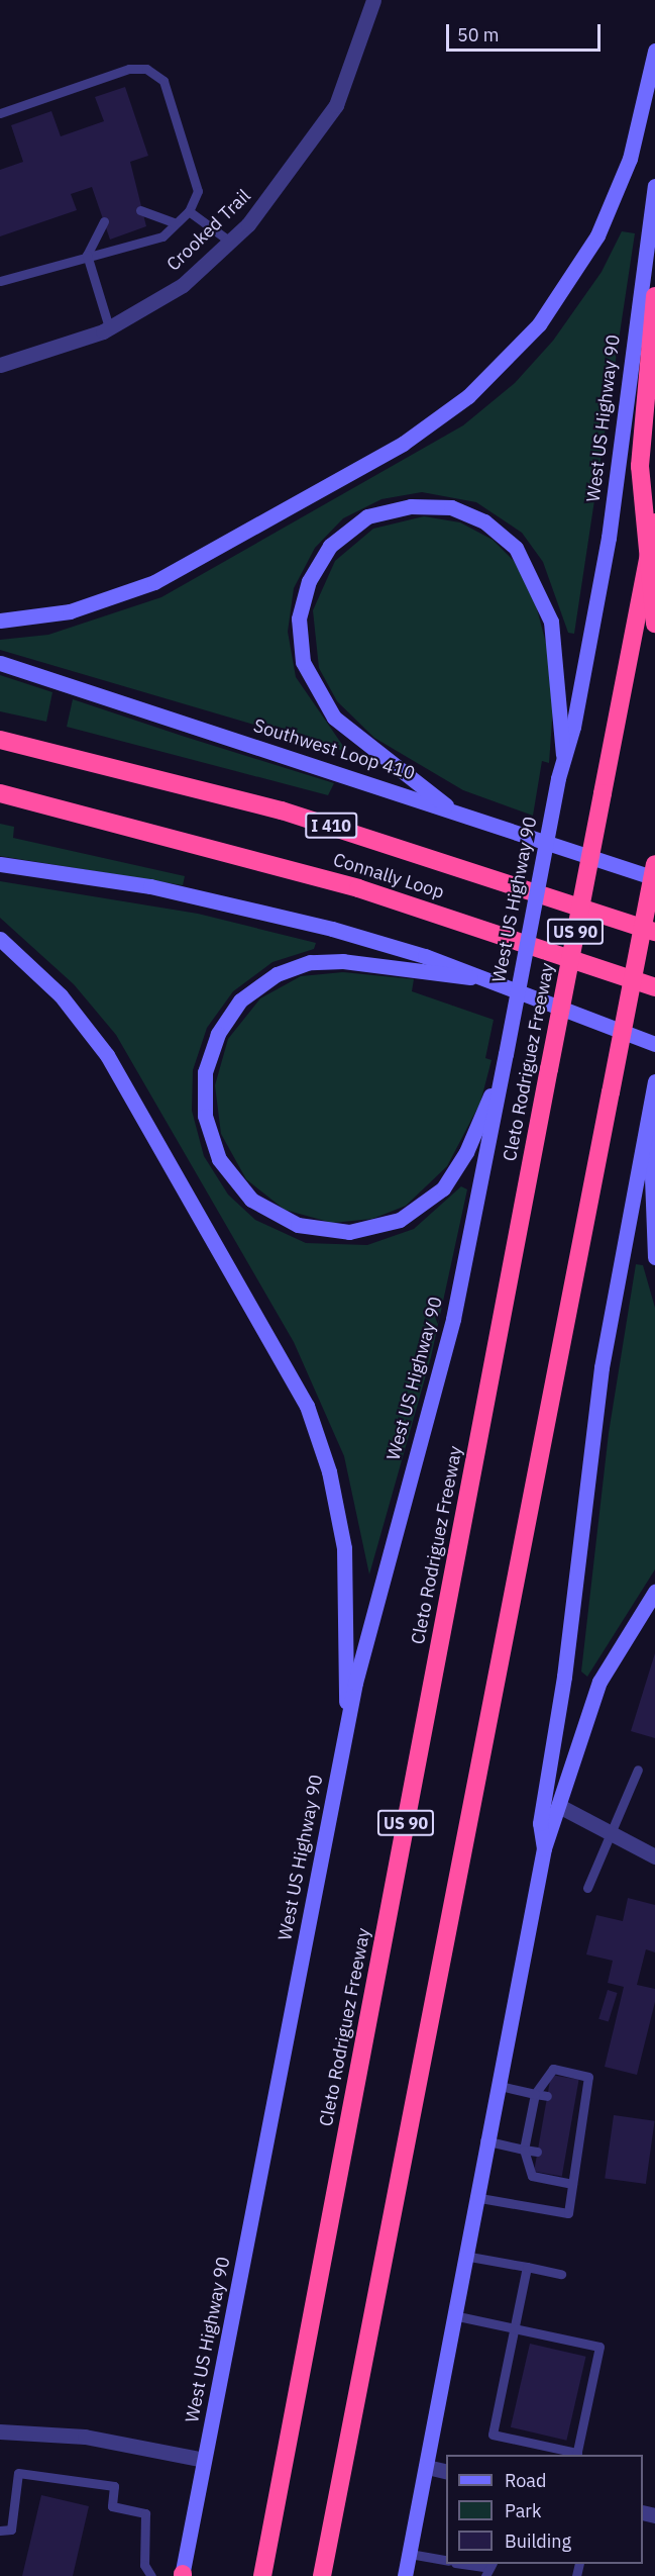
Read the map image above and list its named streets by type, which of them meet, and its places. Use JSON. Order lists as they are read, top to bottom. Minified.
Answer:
{"streets":{"highway":["I 410","Connally Loop","US 90","Cleto Rodriguez Freeway"],"main road":["West US Highway 90","Southwest Loop 410"],"street":["Crooked Trail"]},"legend":["Road","Park","Building"],"scale_bar":"50 m"}
